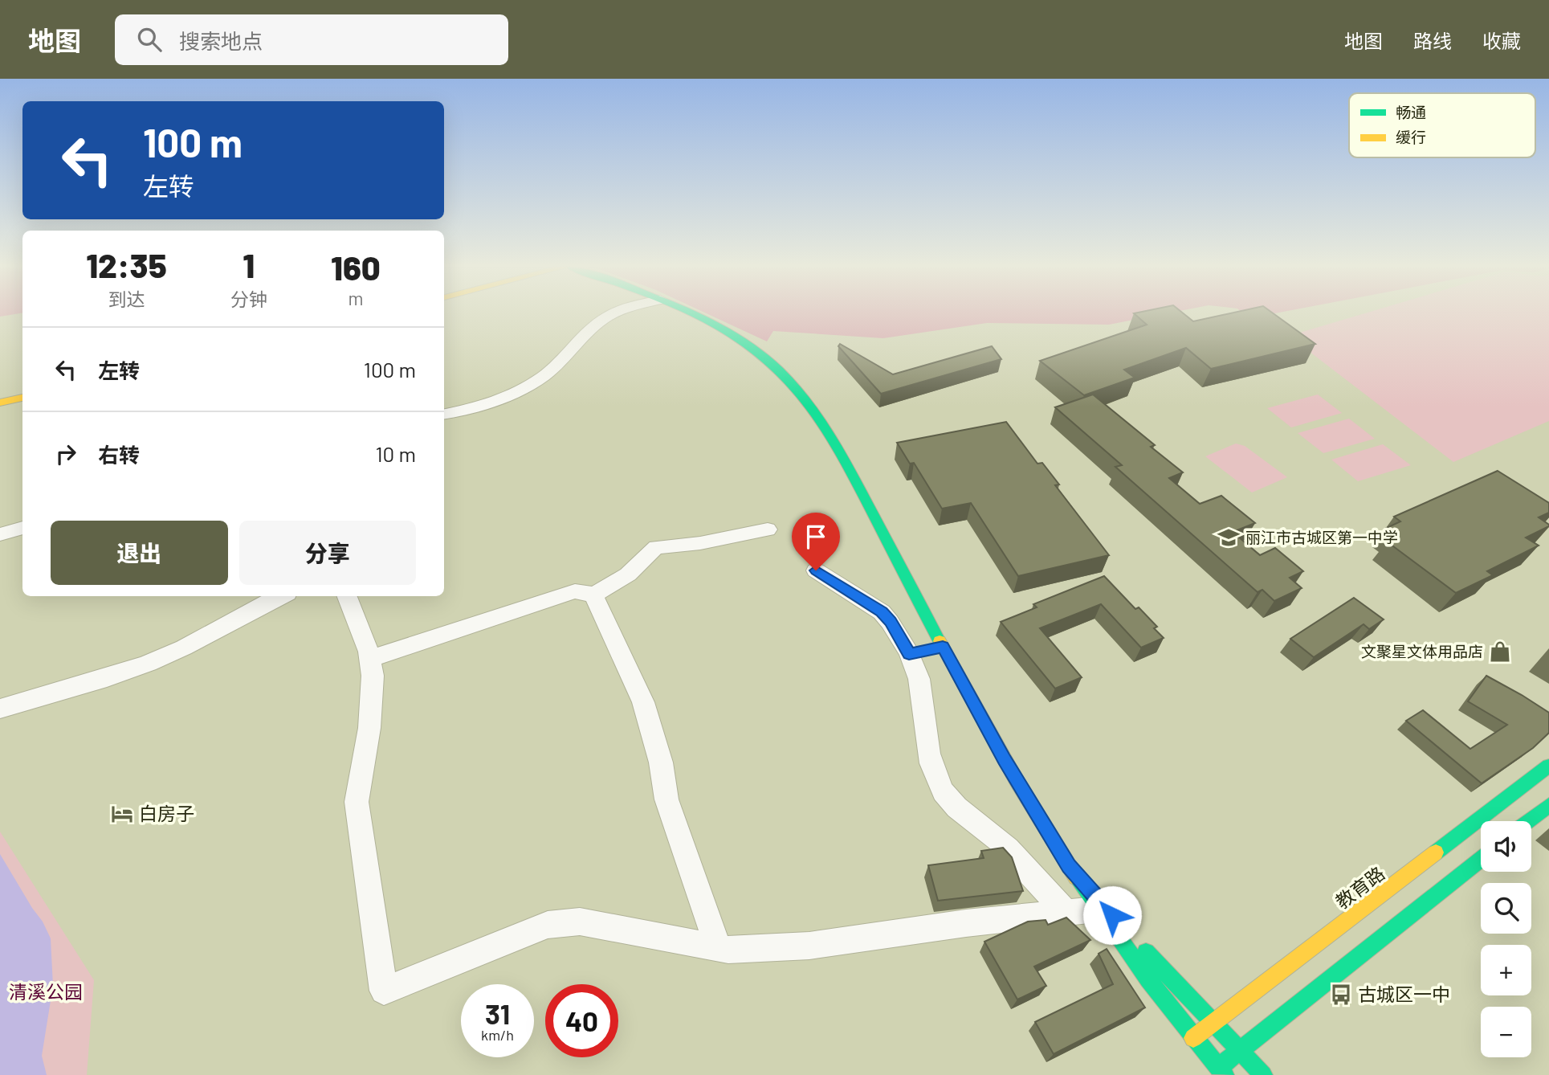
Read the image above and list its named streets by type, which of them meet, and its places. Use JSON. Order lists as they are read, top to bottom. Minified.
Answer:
{"streets":{"street":["教育路"]},"parks":["清溪公园"],"places":{"school or university":["丽江市古城区第一中学"],"shop":["文聚星文体用品店"],"hotel":["白房子"],"bus stop":["古城区一中"]},"legend":["畅通","缓行"],"page":{"header":"地图","search":"搜索地点","nav":["地图","路线","收藏"],"turn":["100 m","左转"],"eta":["12:35","到达","1","分钟","160","m"],"list":[{"name":"左转","value":"100 m"},{"name":"右转","value":"10 m"}],"buttons":["退出","分享"],"map_buttons":["+","−"],"speed":"31 km/h","limit":"40"}}
